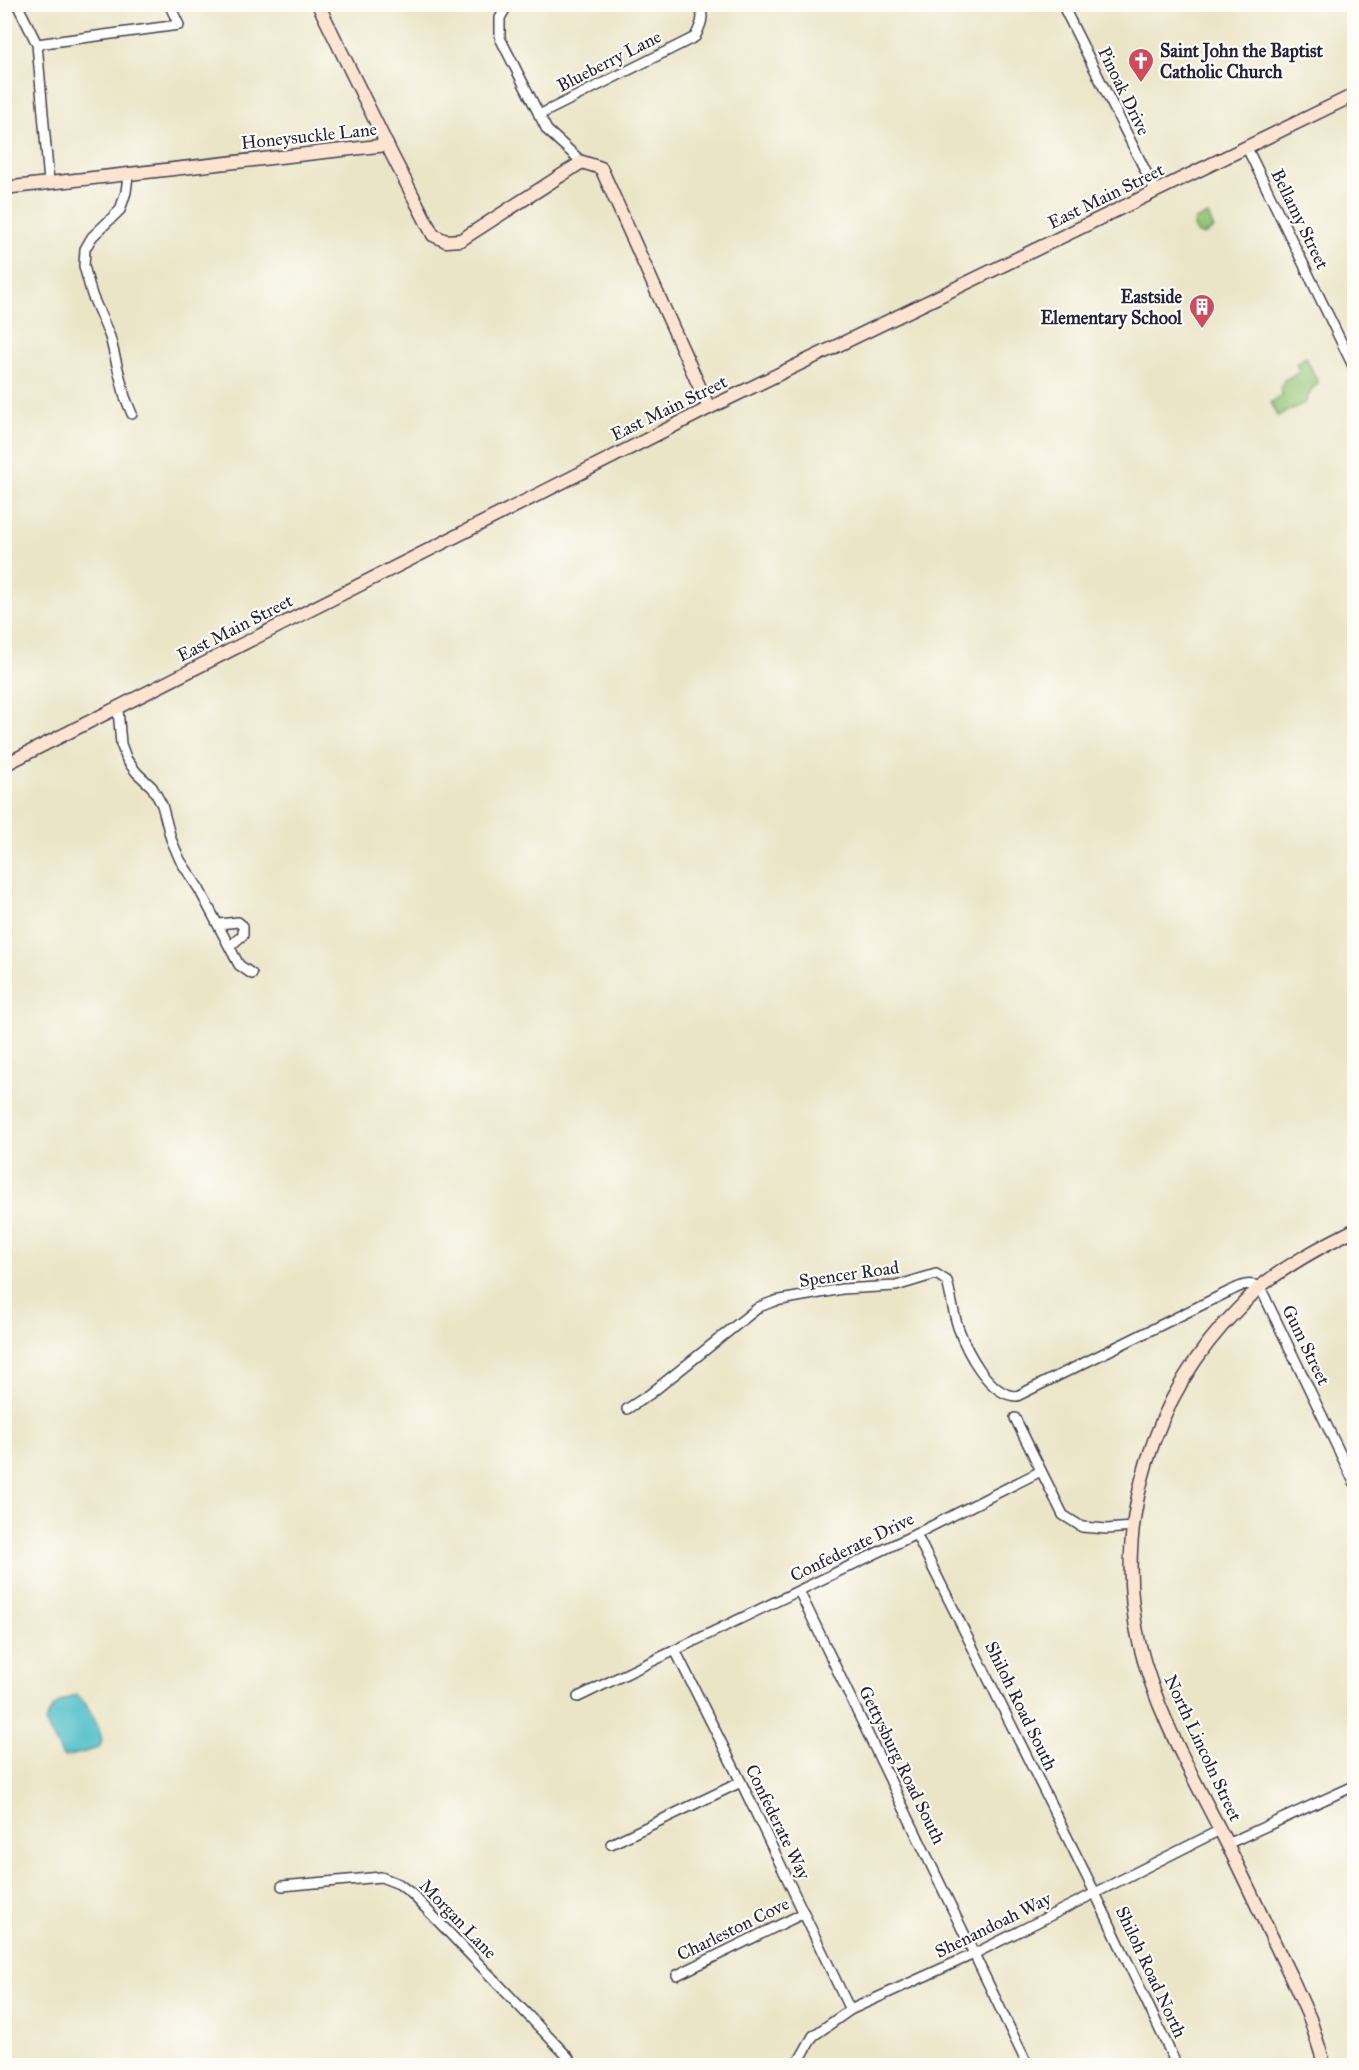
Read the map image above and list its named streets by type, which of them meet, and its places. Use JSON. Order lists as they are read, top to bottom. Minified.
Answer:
{"streets":{"street":["Blueberry Lane","Pinoak Drive","Honeysuckle Lane","East Main Street","Bellamy Street","Spencer Road","Gum Street","Confederate Drive","Shiloh Road South","North Lincoln Street","Gettysburg Road South","Confederate Way","Morgan Lane","Shenandoah Way","Charleston Cove","Shiloh Road North"]},"crossings":[["Pinoak Drive","East Main Street"],["East Main Street","Bellamy Street"],["Spencer Road","Gum Street"],["Spencer Road","North Lincoln Street"],["Gum Street","North Lincoln Street"],["Confederate Drive","Shiloh Road South"],["Confederate Drive","Gettysburg Road South"],["Confederate Drive","Confederate Way"],["Shiloh Road South","Shenandoah Way"],["Shiloh Road South","Shiloh Road North"],["North Lincoln Street","Shenandoah Way"],["Gettysburg Road South","Shenandoah Way"],["Confederate Way","Shenandoah Way"],["Confederate Way","Charleston Cove"],["Shenandoah Way","Shiloh Road North"]],"places":{"church":["Saint John the Baptist Catholic Church"],"building":["Eastside Elementary School"]}}
